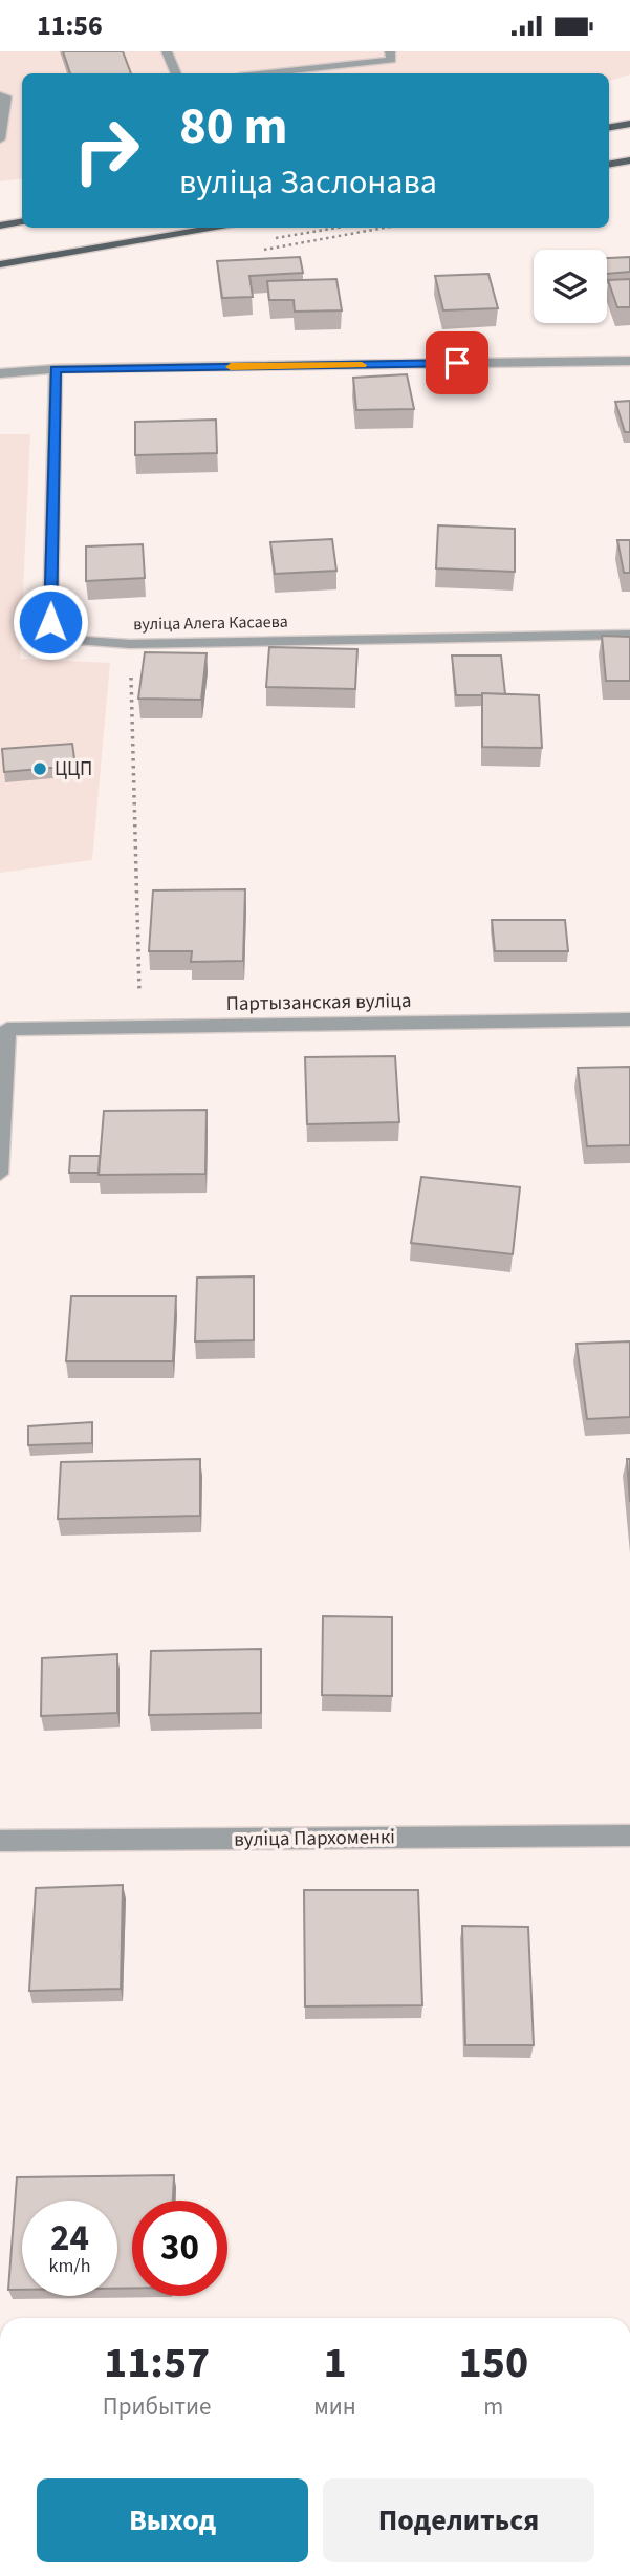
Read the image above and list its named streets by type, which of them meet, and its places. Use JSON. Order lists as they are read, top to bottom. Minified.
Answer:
{"streets":{"street":["вуліца Алега Касаева","Партызанская вуліца","вуліца Пархоменкі"]},"places":["ЦЦП"],"page":{"status":"11:56","turn":["80 m","вуліца Заслонава"],"speed":"24 km/h","limit":"30","eta":["11:57","Прибытие","1","мин","150","m"],"buttons":["Выход","Поделиться"]}}
